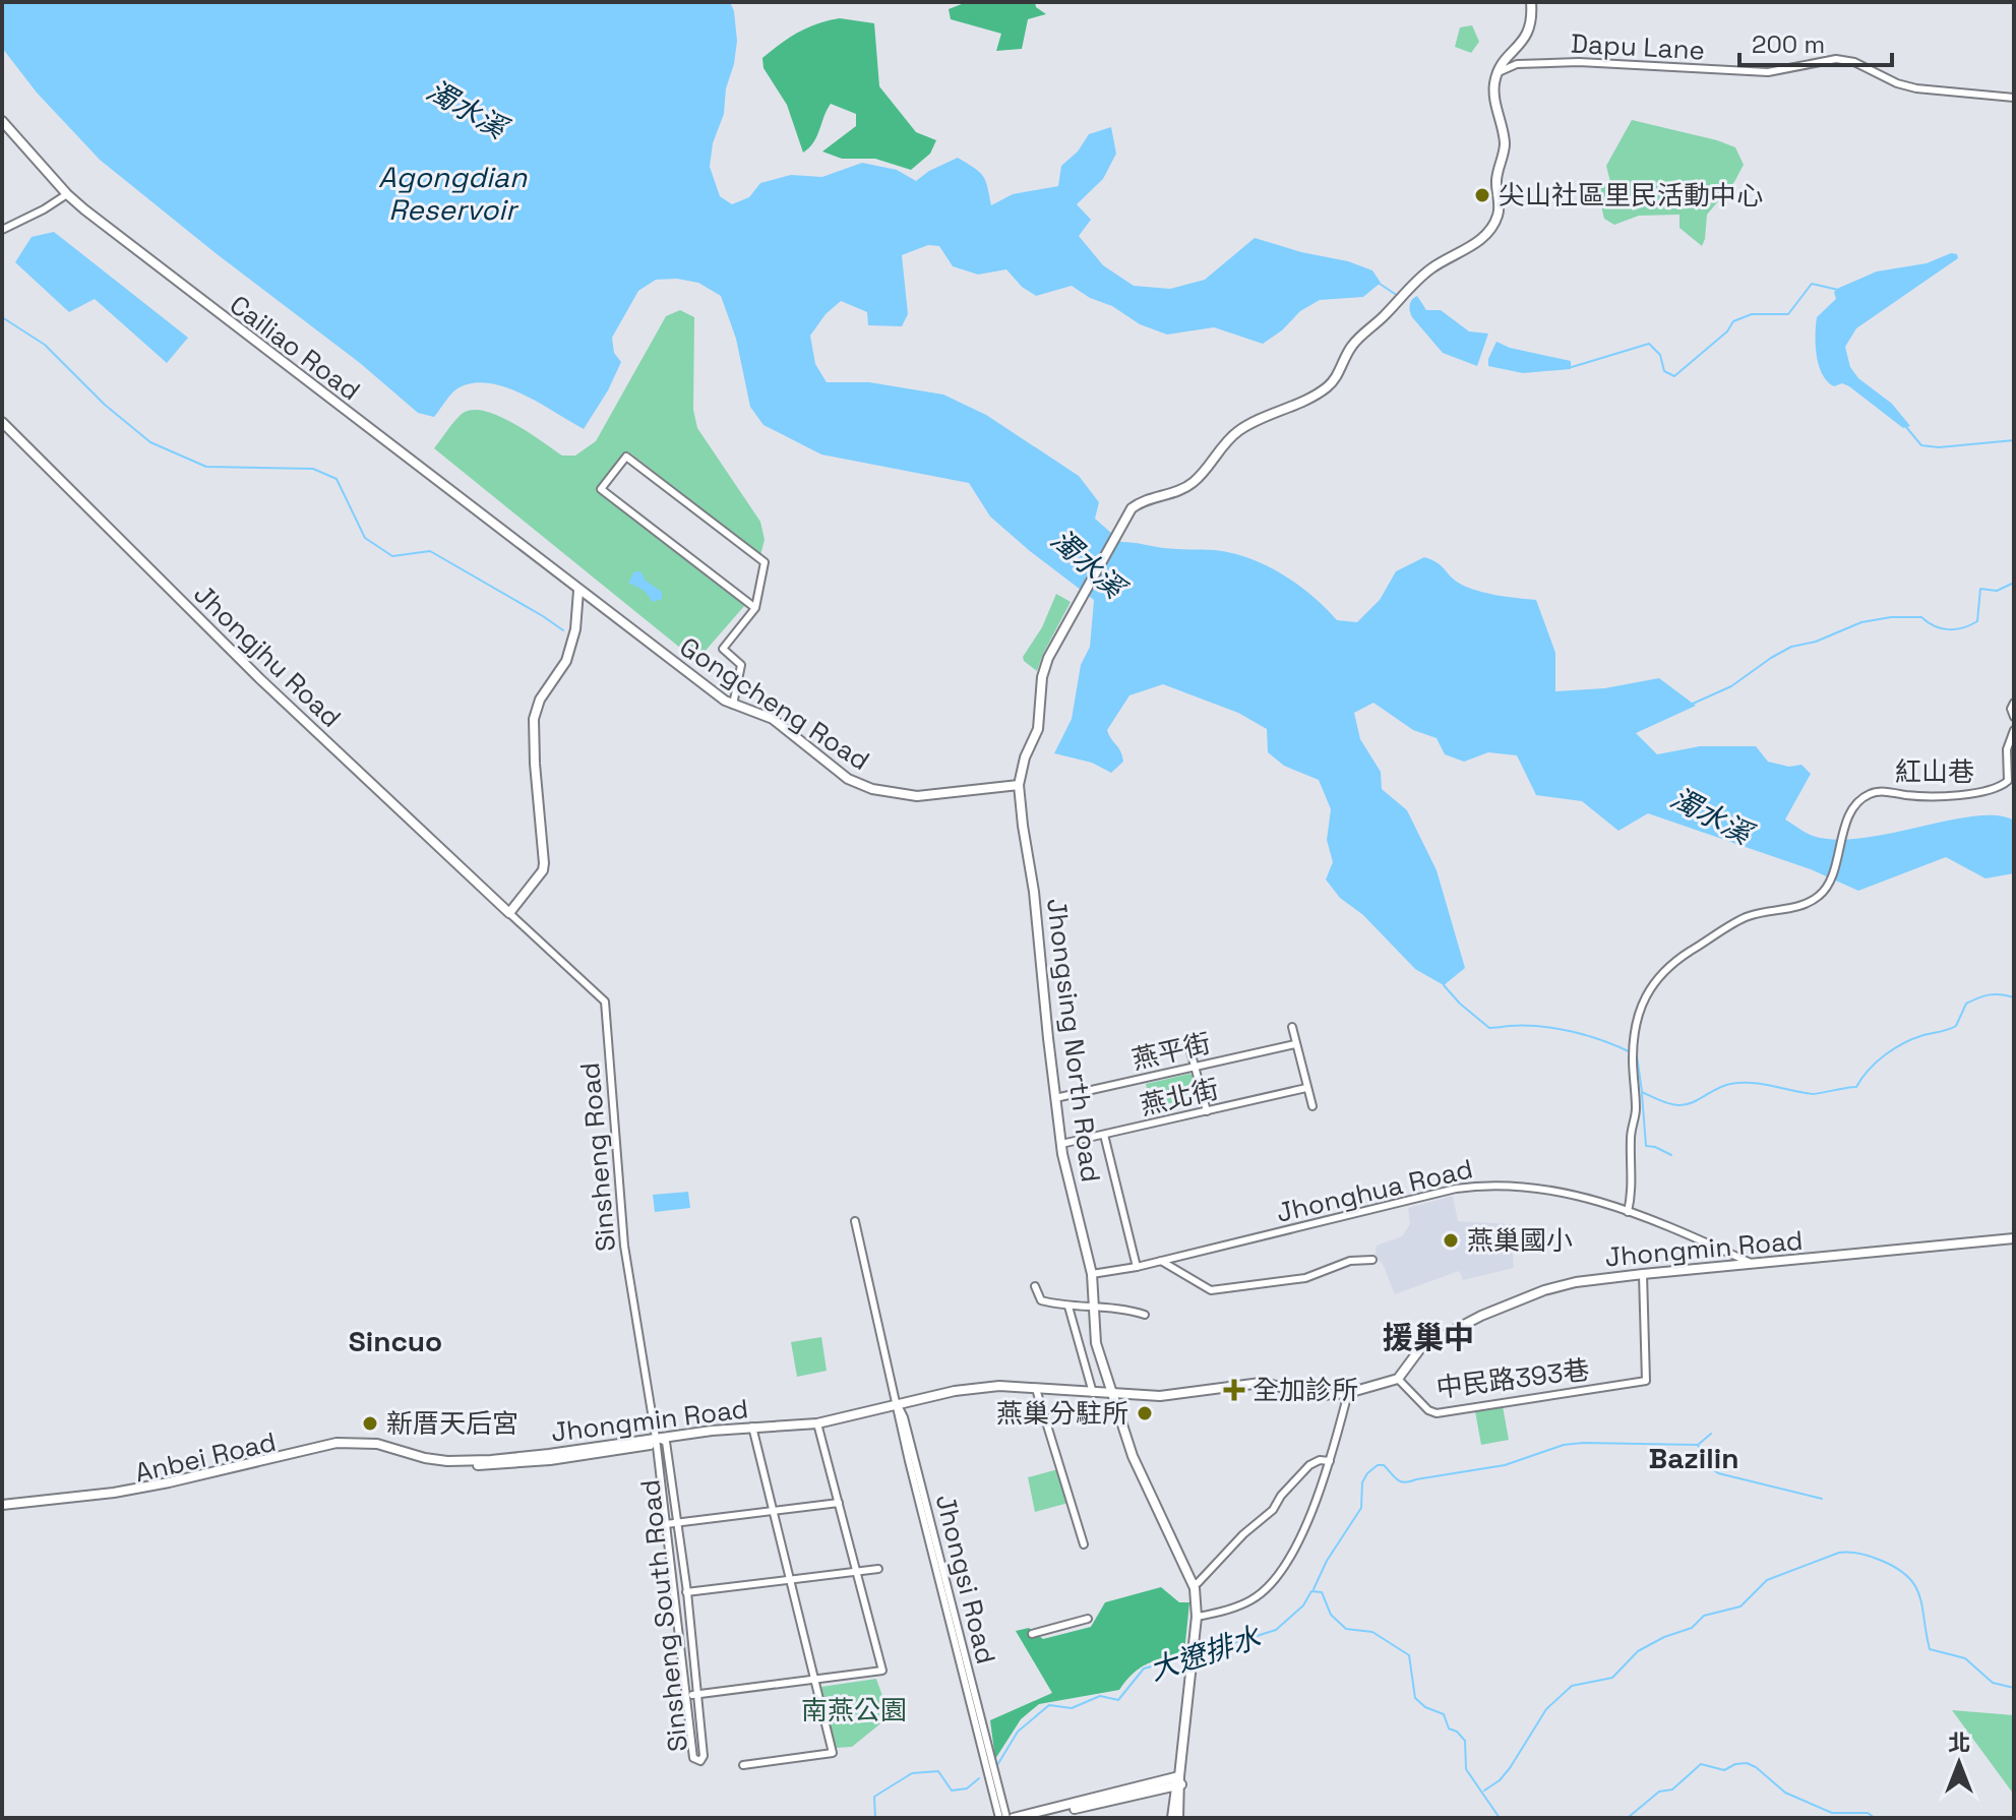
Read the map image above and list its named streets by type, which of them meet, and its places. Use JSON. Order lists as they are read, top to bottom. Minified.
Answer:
{"streets":{"street":["Dapu Lane","Cailiao Road","Jhongjhu Road","Gongcheng Road","紅山巷","Jhongsing North Road","燕平街","燕北街","Sinsheng Road","Jhonghua Road","Jhongmin Road","中民路393巷","Anbei Road","Jhongsi Road","Sinsheng South Road"]},"crossings":[["Cailiao Road","Gongcheng Road"],["Jhongjhu Road","Sinsheng Road"],["Gongcheng Road","Jhongsing North Road"],["紅山巷","Jhonghua Road"],["Jhongsing North Road","燕平街"],["Jhongsing North Road","燕北街"],["Jhongsing North Road","Jhonghua Road"],["Jhongsing North Road","Jhongmin Road"],["Sinsheng Road","Jhongmin Road"],["Sinsheng Road","Sinsheng South Road"],["Jhonghua Road","Jhongmin Road"],["Jhongmin Road","中民路393巷"],["Jhongmin Road","Anbei Road"],["Jhongmin Road","Jhongsi Road"],["Jhongmin Road","Sinsheng South Road"]],"districts":["援巢中","Sincuo","Bazilin"],"water":["濁水溪","Agongdian Reservoir","大遼排水"],"parks":["南燕公園"],"places":{"other":["尖山社區里民活動中心","燕巢國小","燕巢分駐所","新厝天后宮"],"health":["全加診所"]},"scale_bar":"200 m","north":"top"}
